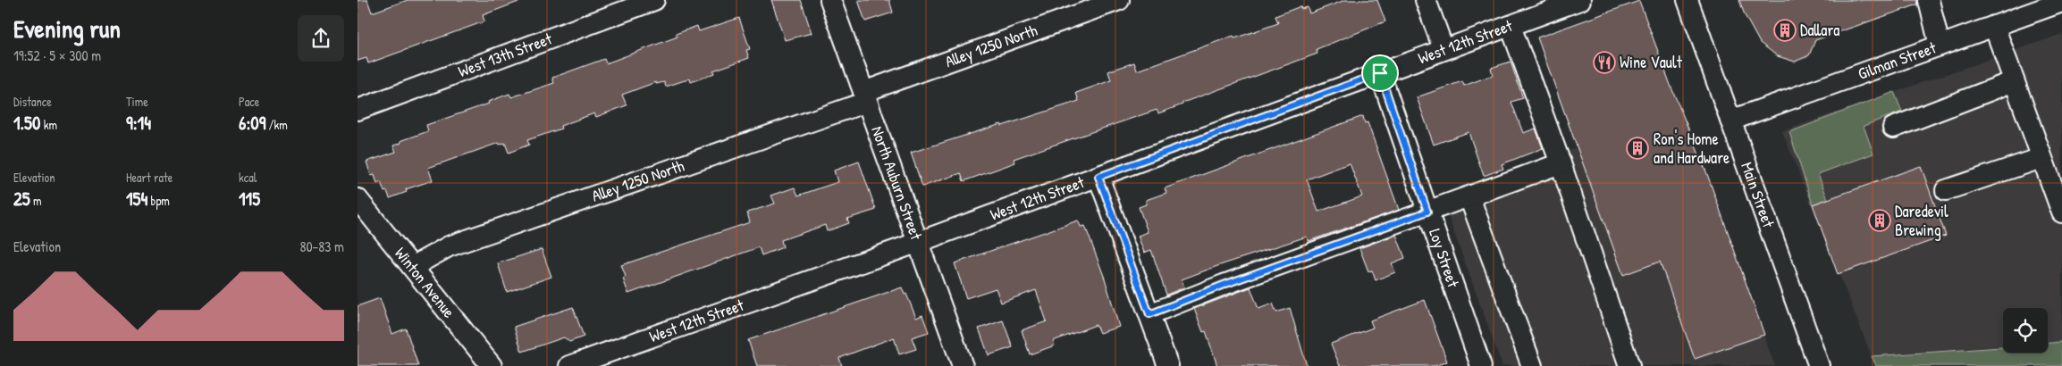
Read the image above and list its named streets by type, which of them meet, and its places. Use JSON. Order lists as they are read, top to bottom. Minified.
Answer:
{"streets":{"street":["West 12th Street","Alley 1250 North","West 13th Street","Gilman Street","North Auburn Street","Main Street","Loy Street","Winton Avenue"]},"crossings":[["West 12th Street","North Auburn Street"],["West 12th Street","Loy Street"],["Alley 1250 North","North Auburn Street"],["Alley 1250 North","Winton Avenue"],["Gilman Street","Main Street"]],"places":{"building":["Dallara","Ron's Home and Hardware","Daredevil Brewing"],"restaurant":["Wine Vault"]},"page":{"heading":["Evening run","19:52 · 5 × 300 m"],"stats":[["Distance","1.50 km"],["Time","9:14"],["Pace","6:09 /km"],["Elevation","25 m"],["Heart rate","154 bpm"],["kcal","115"]],"chart":["Elevation","80–83 m"]}}
